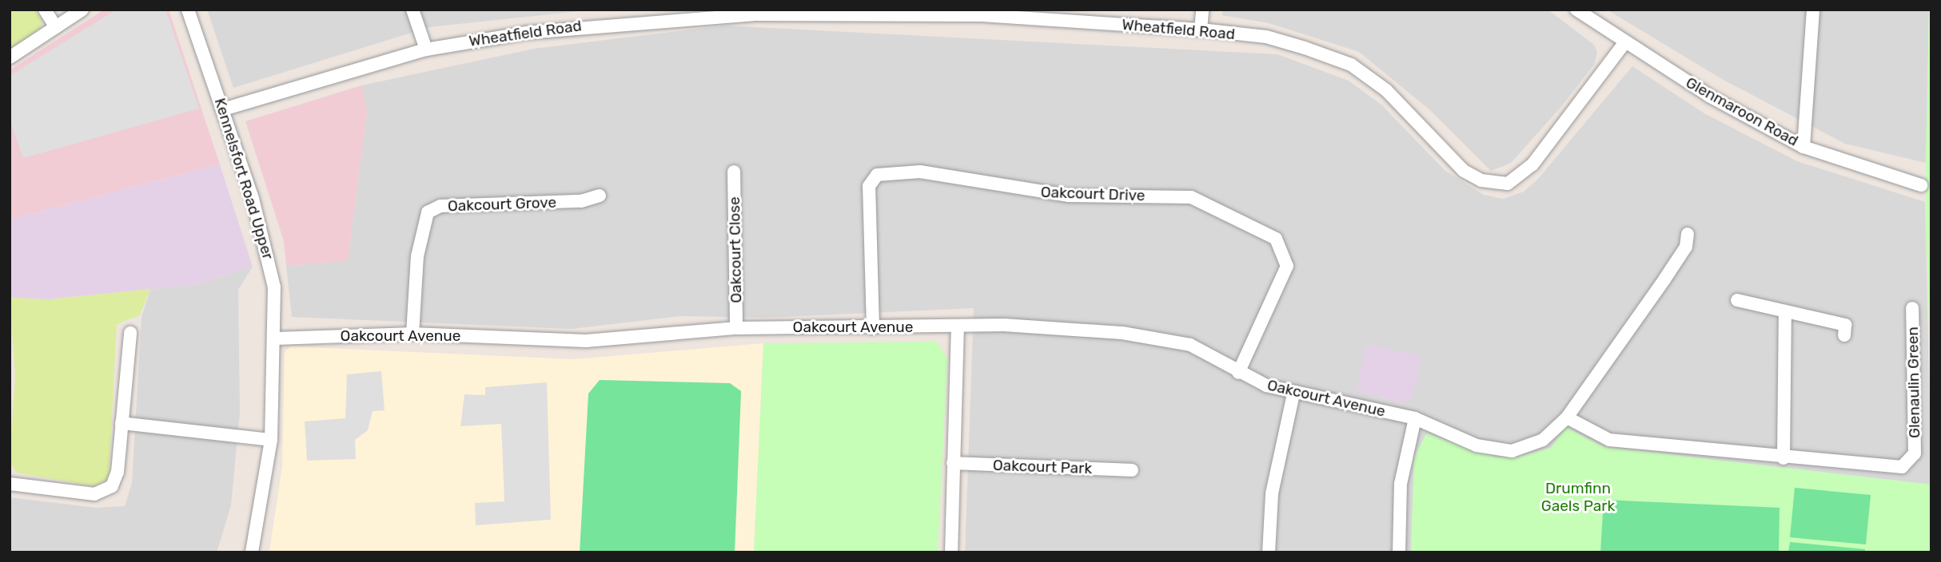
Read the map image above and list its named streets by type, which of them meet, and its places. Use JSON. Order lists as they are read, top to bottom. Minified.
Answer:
{"streets":{"street":["Wheatfield Road","Glenmaroon Road","Kennelsfort Road Upper","Oakcourt Drive","Oakcourt Grove","Oakcourt Close","Oakcourt Avenue","Glenaulin Green","Oakcourt Park"]},"crossings":[["Wheatfield Road","Glenmaroon Road"],["Wheatfield Road","Kennelsfort Road Upper"],["Kennelsfort Road Upper","Oakcourt Avenue"],["Oakcourt Drive","Oakcourt Avenue"],["Oakcourt Grove","Oakcourt Avenue"],["Oakcourt Close","Oakcourt Avenue"]],"parks":["Drumfinn Gaels Park"]}
